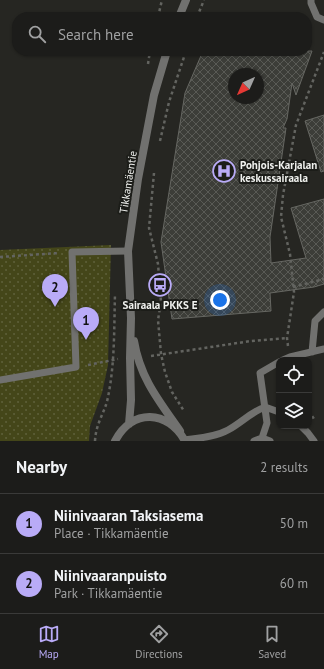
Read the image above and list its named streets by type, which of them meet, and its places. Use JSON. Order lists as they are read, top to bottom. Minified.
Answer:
{"streets":{"street":["Tikkamäentie"]},"places":{"hospital":["Pohjois-Karjalan keskussairaala"],"bus stop":["Sairaala PKKS E"]},"north":"bottom left","page":{"search":"Search here","pins":["2","1"],"heading":["Nearby","2 results"],"list":[{"mark":"1","name":"Niinivaaran Taksiasema","note":"Place · Tikkamäentie","value":"50 m"},{"mark":"2","name":"Niinivaaranpuisto","note":"Park · Tikkamäentie","value":"60 m"}],"nav":["Map","Directions","Saved"]}}
